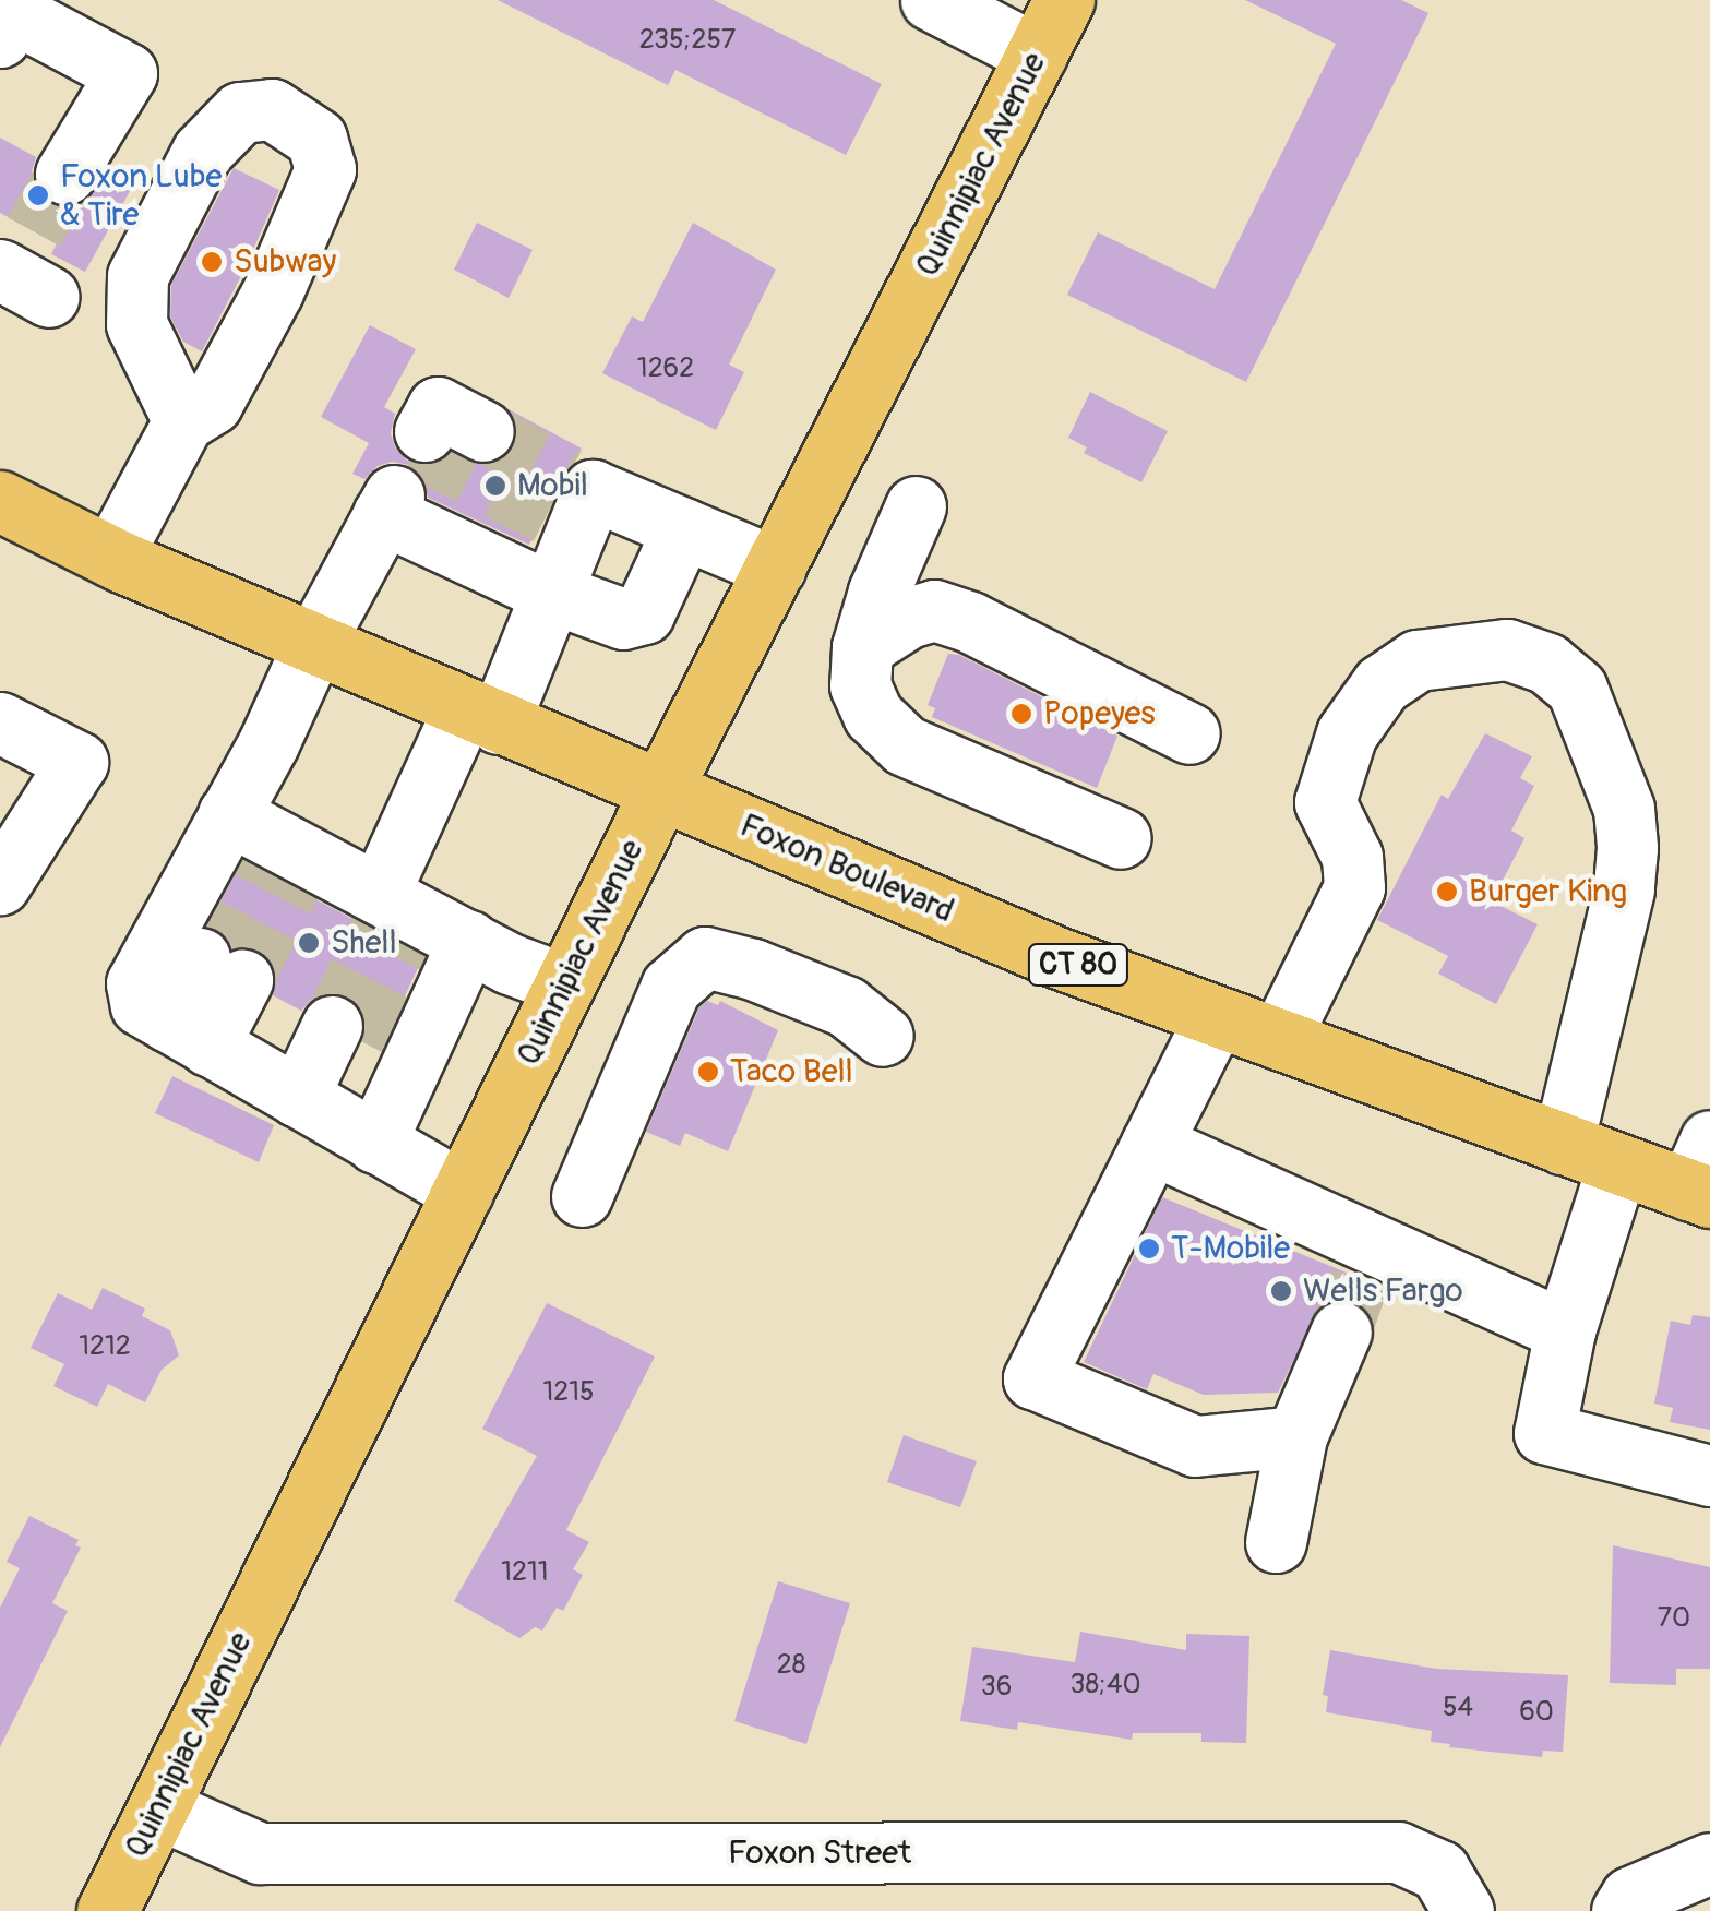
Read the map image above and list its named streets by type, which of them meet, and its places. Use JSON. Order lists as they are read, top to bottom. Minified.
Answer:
{"streets":{"main road":["Quinnipiac Avenue","Foxon Boulevard","CT 80"],"street":["Foxon Street"]},"crossings":[["Quinnipiac Avenue","Foxon Boulevard"],["Quinnipiac Avenue","Foxon Street"]],"places":["Foxon Lube & Tire","Subway","Mobil","Popeyes","Burger King","Shell","Taco Bell","T-Mobile","Wells Fargo"],"house_numbers":["235;257","1262","1212","1215","1211","70","28","38;40","36","54","60"]}
